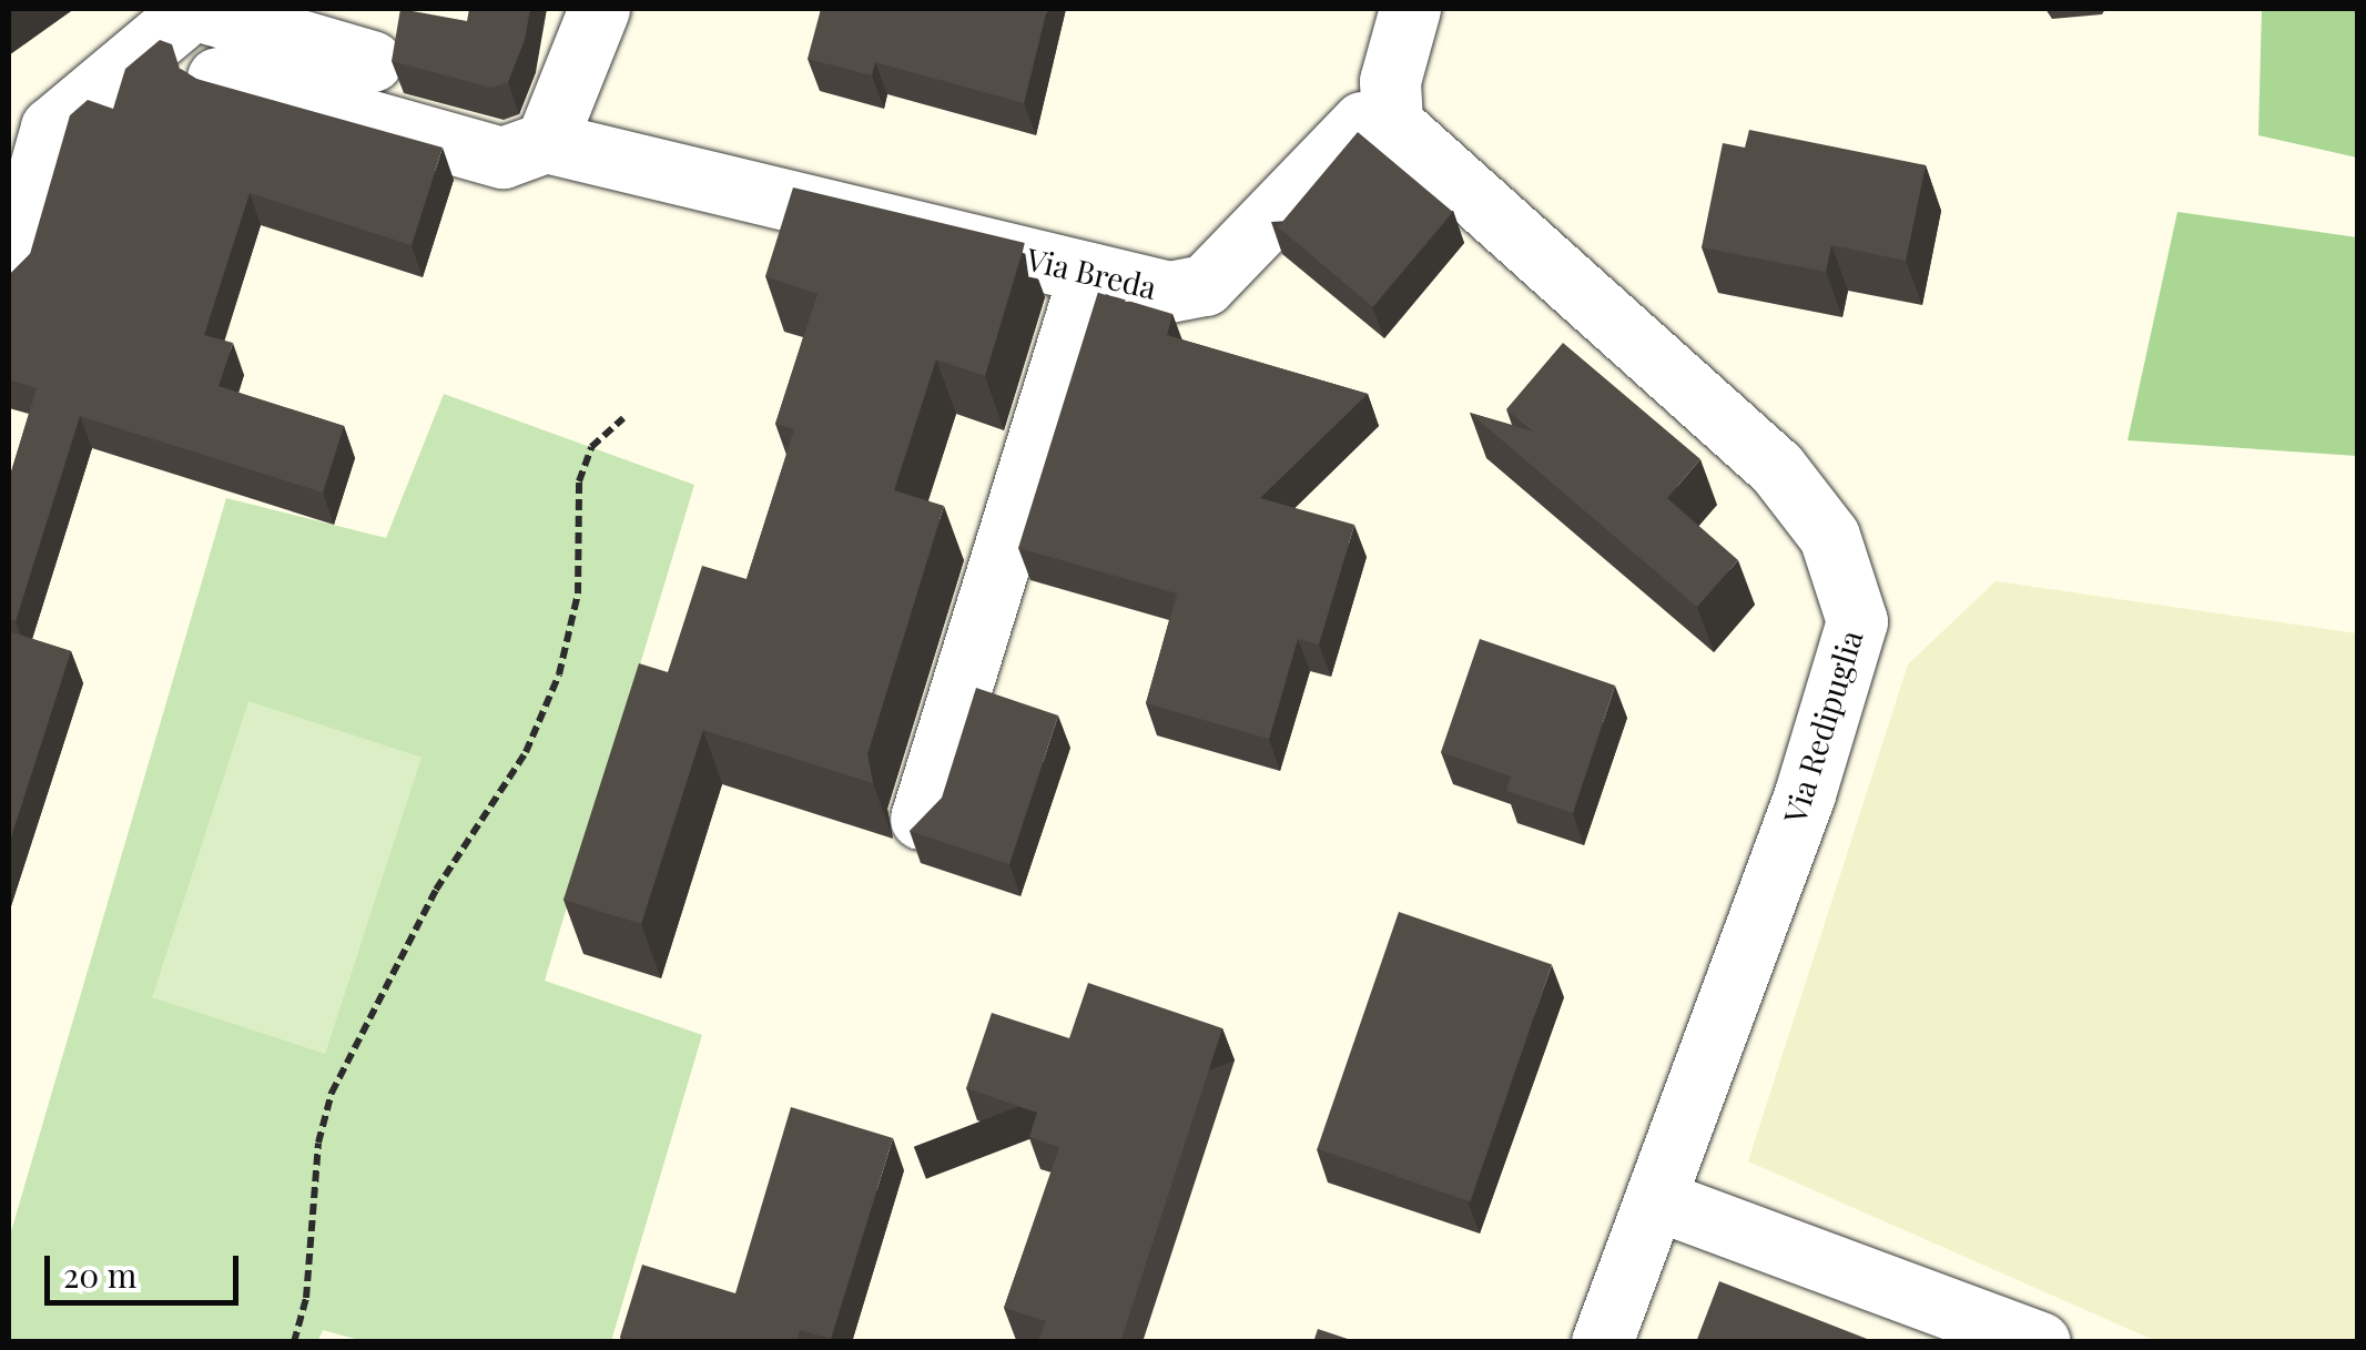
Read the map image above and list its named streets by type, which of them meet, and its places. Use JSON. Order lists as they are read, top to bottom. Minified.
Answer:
{"streets":{"street":["Via Breda","Via Redipuglia"]},"crossings":[["Via Breda","Via Redipuglia"]],"scale_bar":"20 m"}
